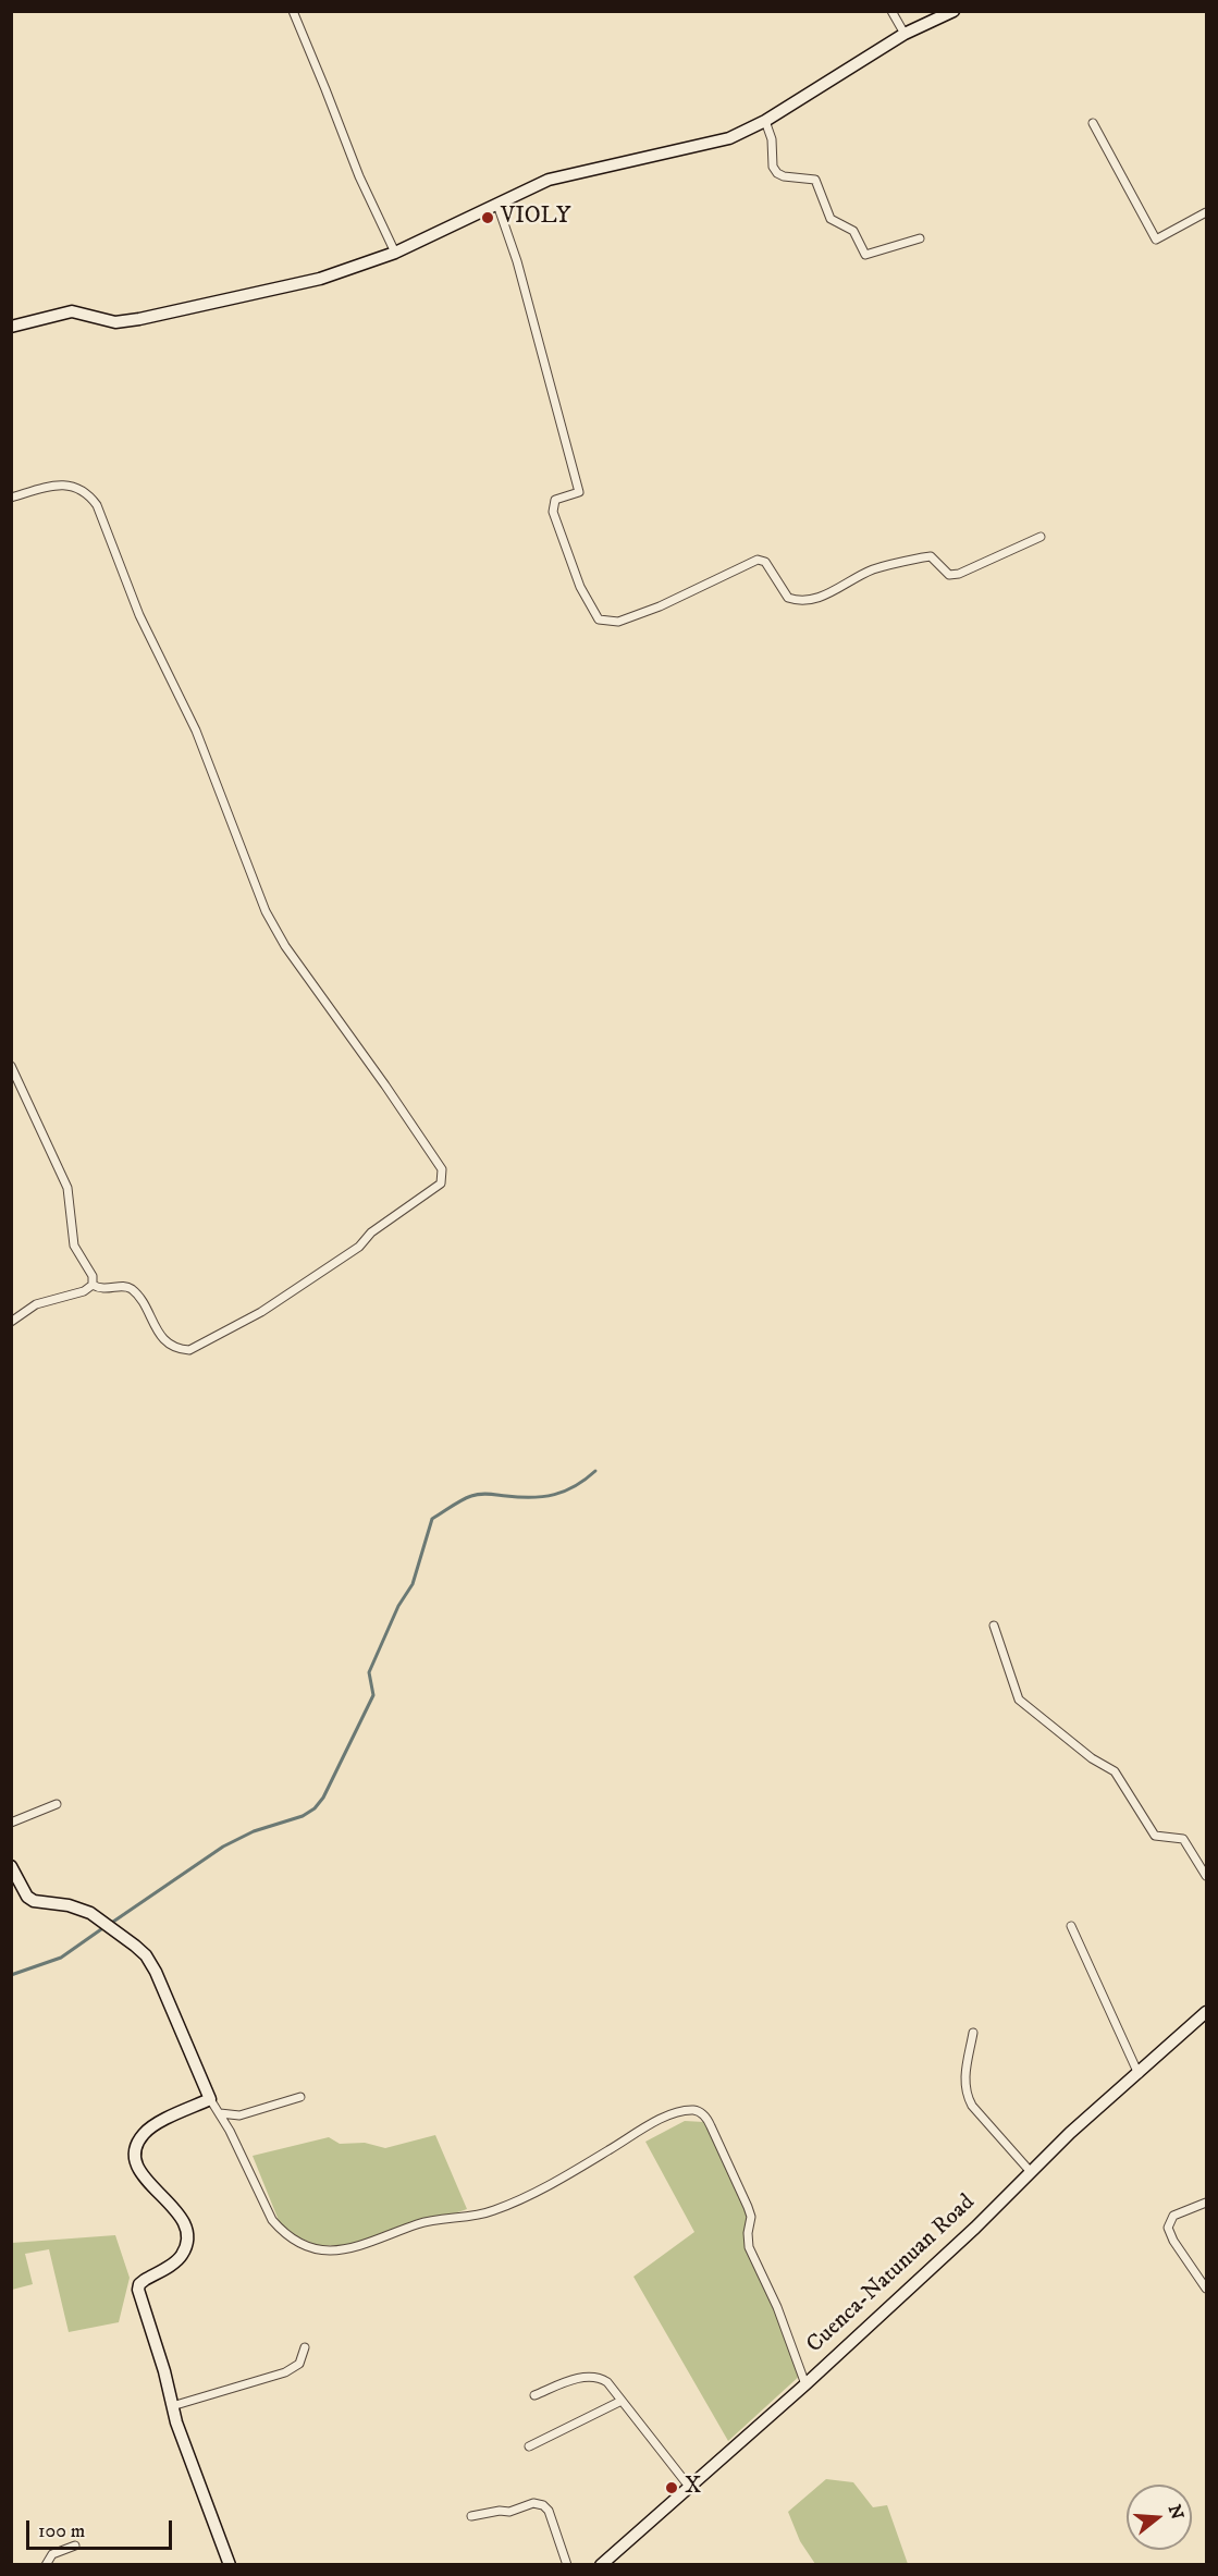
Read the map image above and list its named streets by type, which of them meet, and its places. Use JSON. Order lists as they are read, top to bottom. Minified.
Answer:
{"streets":{"street":["Cuenca-Natunuan Road"]},"places":["VIOLY","X"],"scale_bar":"100 m","north":"right"}
